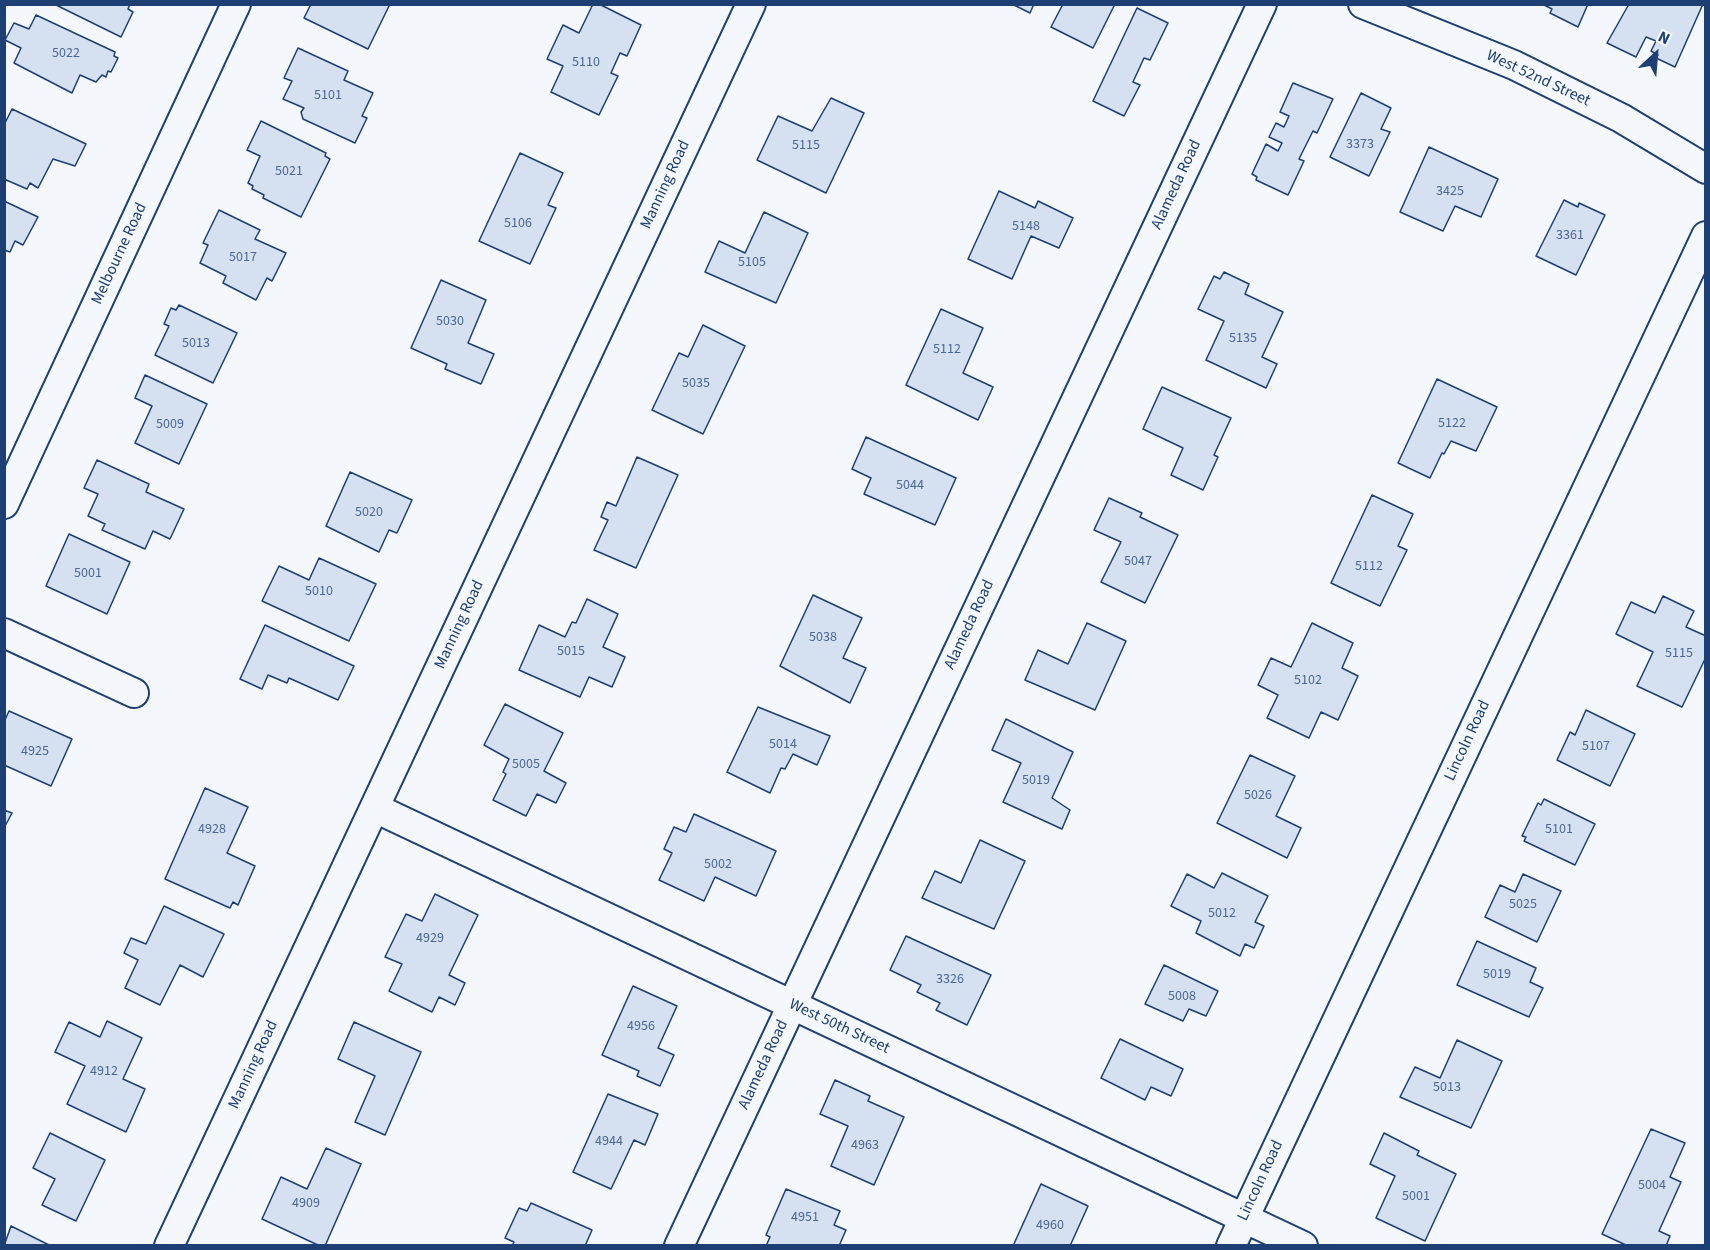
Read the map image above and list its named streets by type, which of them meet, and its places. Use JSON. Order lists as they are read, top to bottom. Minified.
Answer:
{"streets":{"street":["West 52nd Street","Manning Road","Alameda Road","Melbourne Road","Lincoln Road","West 50th Street"]},"crossings":[["Manning Road","West 50th Street"],["Alameda Road","West 50th Street"],["Lincoln Road","West 50th Street"]],"house_numbers":["5022","5110","5101","3373","5115","5021","3425","5106","5148","3361","5017","5105","5030","5135","5013","5112","5035","5122","5009","5044","5020","5047","5112","5001","5010","5038","5015","5115","5102","5014","5107","4925","5005","5019","5026","4928","5101","5002","5025","5012","4929","5019","3326","5008","4956","4912","5013","4944","4963","5004","5001","4909","4951","4960"],"north":"top right"}
